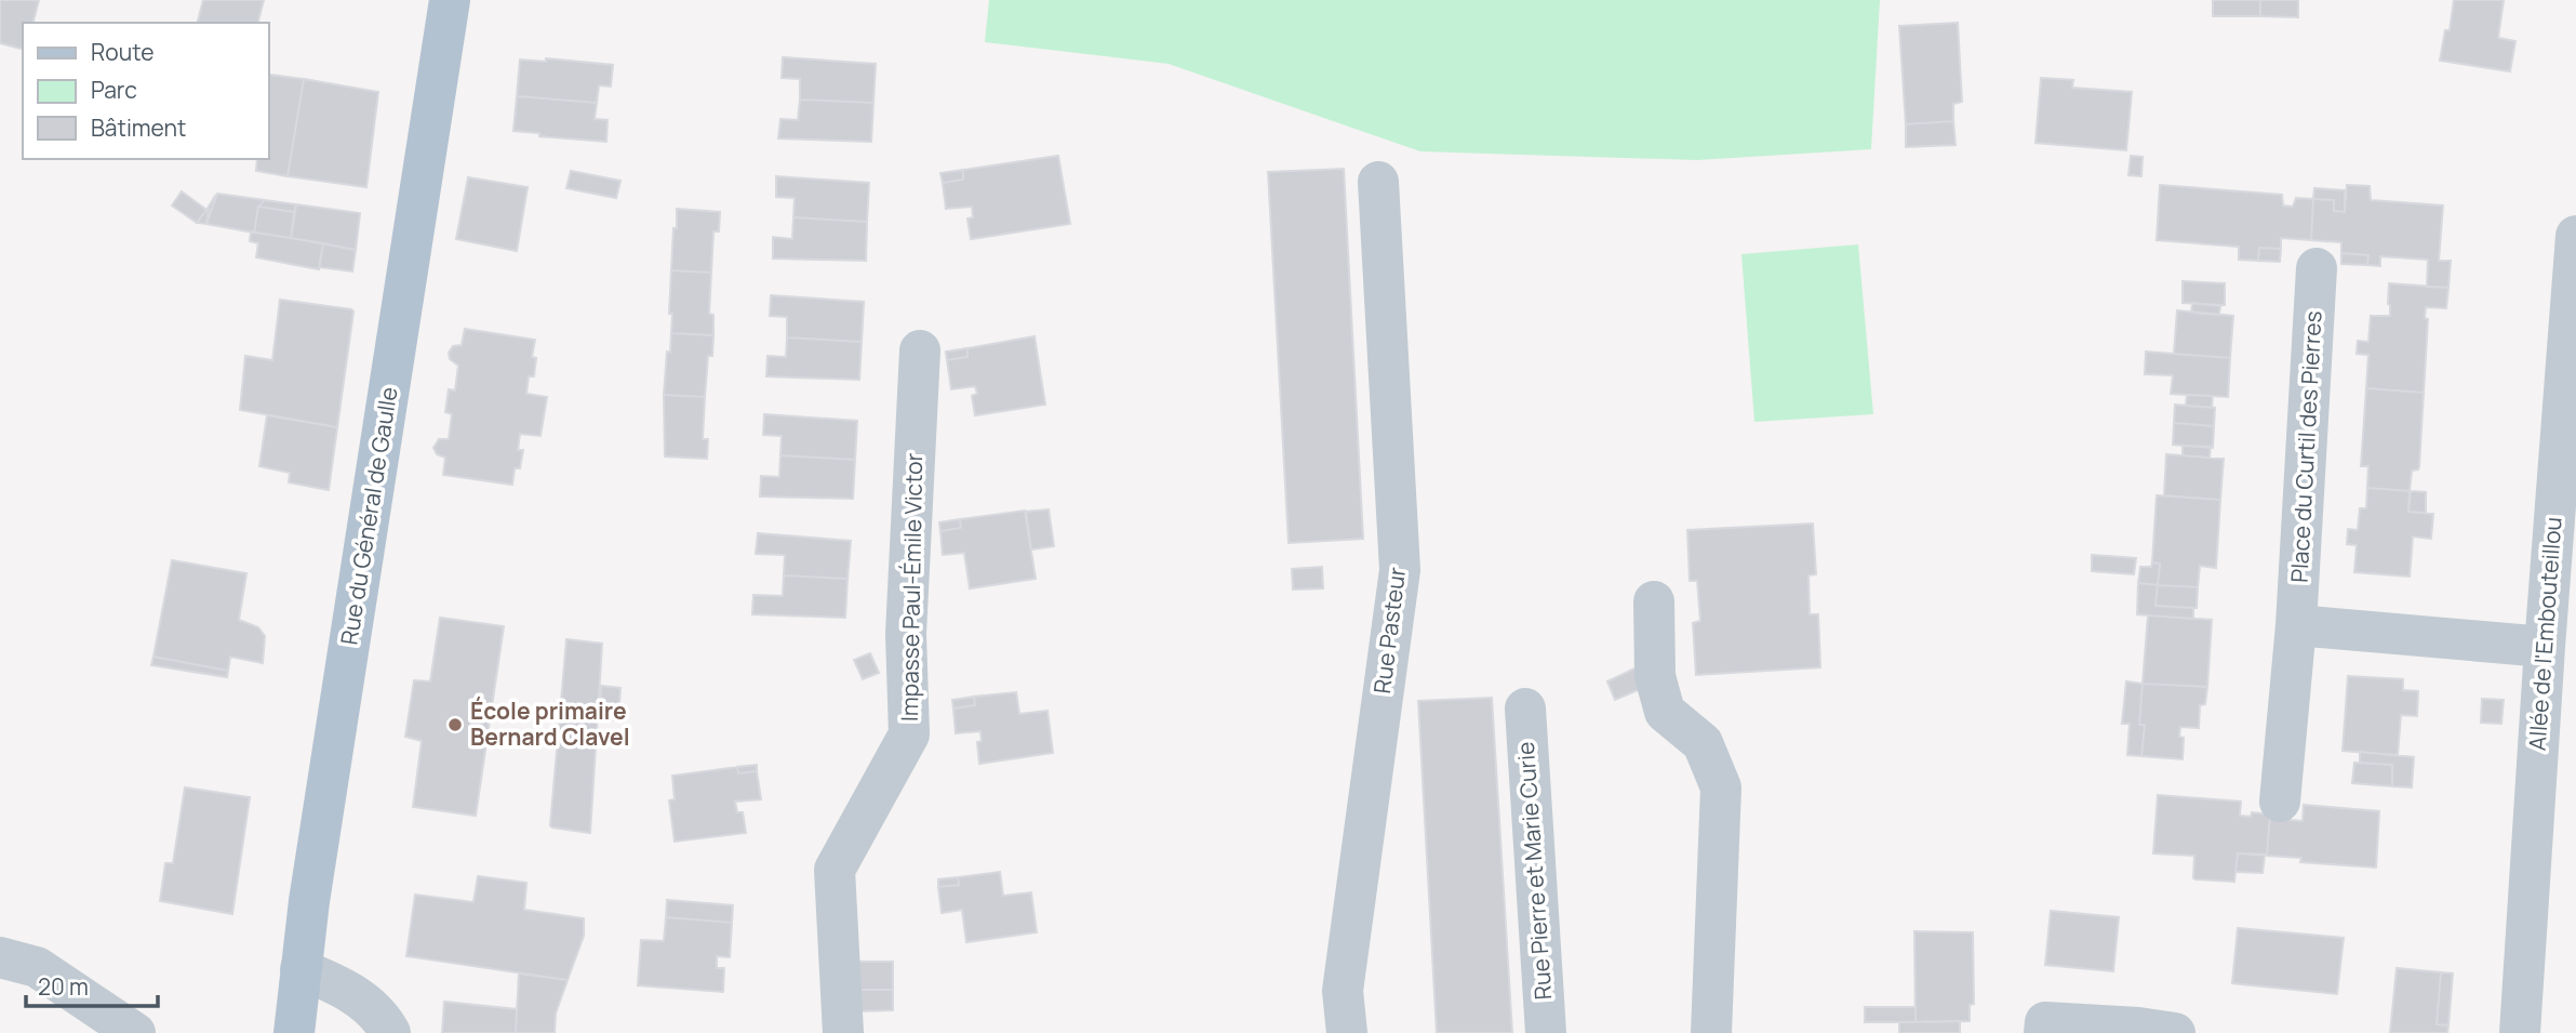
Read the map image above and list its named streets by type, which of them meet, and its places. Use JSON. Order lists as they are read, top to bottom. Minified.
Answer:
{"streets":{"main road":["Rue du Général de Gaulle"],"street":["Place du Curtil des Pierres","Impasse Paul-Émile Victor","Rue Pasteur","Allée de l'Embouteillou","Rue Pierre et Marie Curie"]},"places":["École primaire Bernard Clavel"],"legend":["Route","Parc","Bâtiment"],"scale_bar":"20 m"}
